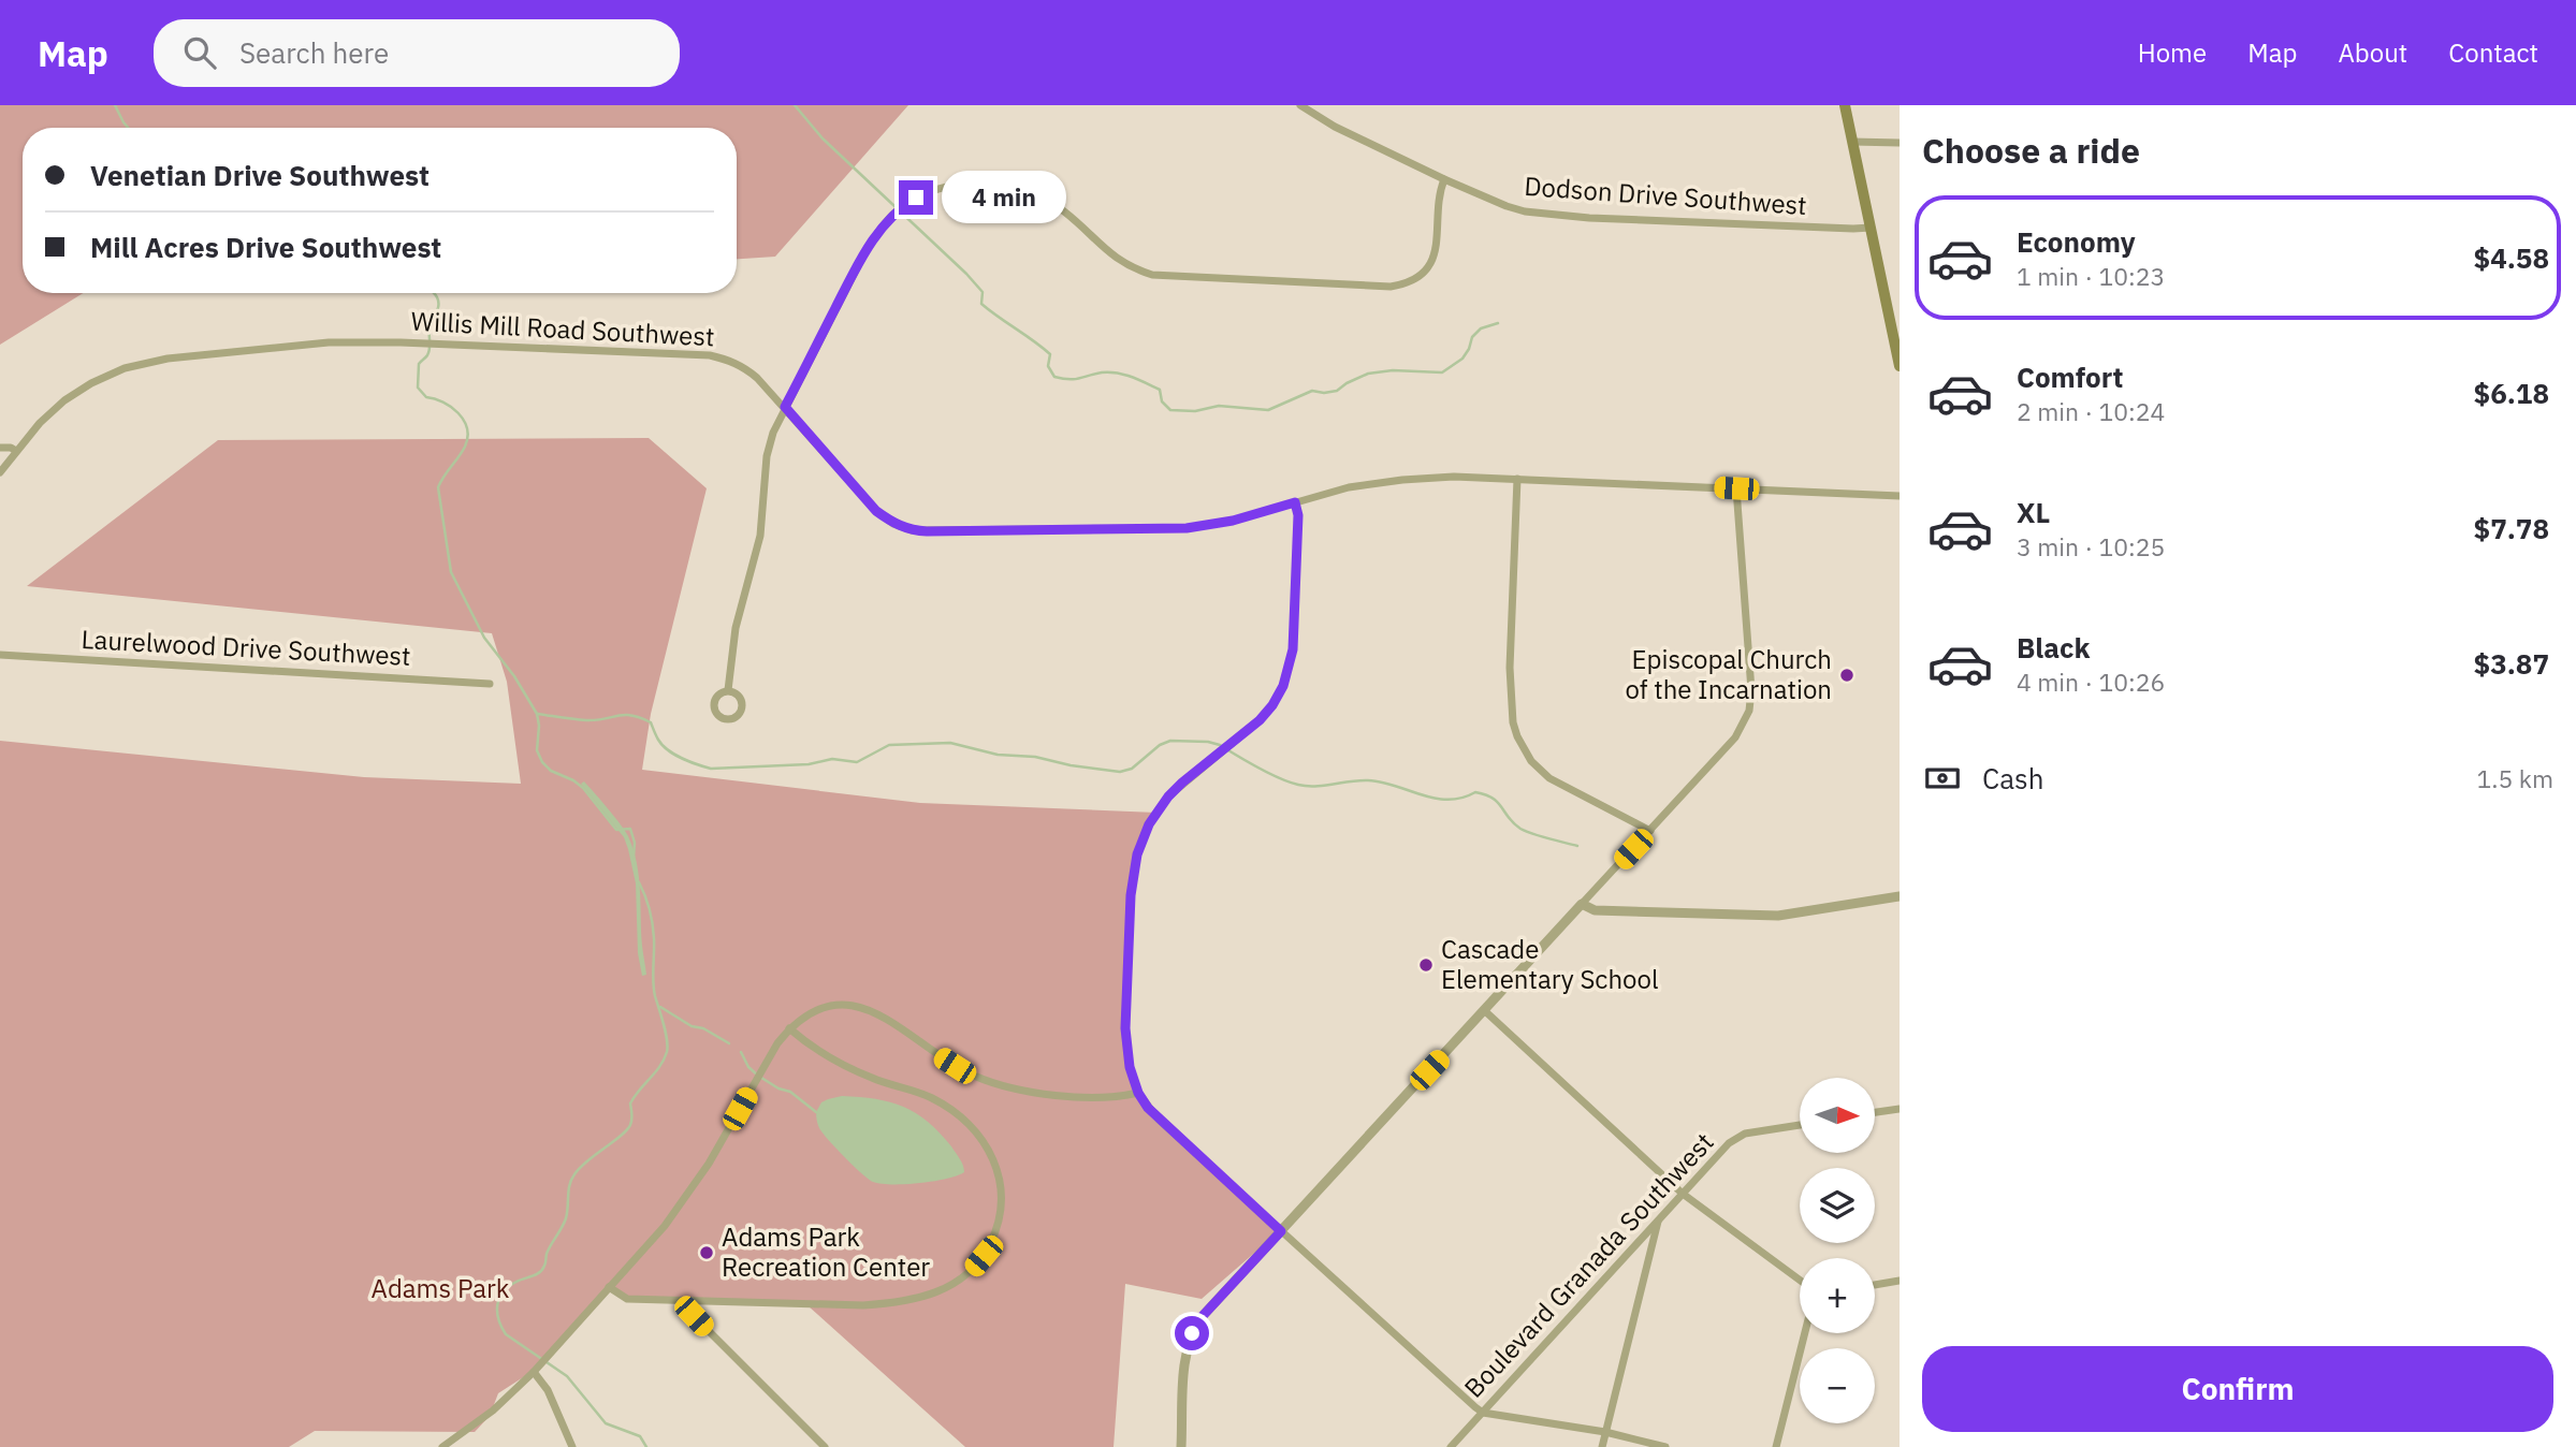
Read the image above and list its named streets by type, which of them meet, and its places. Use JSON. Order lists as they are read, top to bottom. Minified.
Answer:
{"streets":{"street":["Dodson Drive Southwest","Willis Mill Road Southwest","Laurelwood Drive Southwest","Boulevard Granada Southwest"]},"parks":["Adams Park"],"places":["Episcopal Church of the Incarnation","Cascade Elementary School","Adams Park Recreation Center"],"north":"right","page":{"header":"Map","search":"Search here","nav":["Home","Map","About","Contact"],"heading":"Choose a ride","banner":["Venetian Drive Southwest","Mill Acres Drive Southwest"],"bubble":"4 min","list":[{"name":"Economy","note":"1 min · 10:23","value":"$4.58"},{"name":"Comfort","note":"2 min · 10:24","value":"$6.18"},{"name":"XL","note":"3 min · 10:25","value":"$7.78"},{"name":"Black","note":"4 min · 10:26","value":"$3.87"}],"pay":["Cash","1.5 km"],"map_buttons":["+","−"],"buttons":"Confirm"}}
